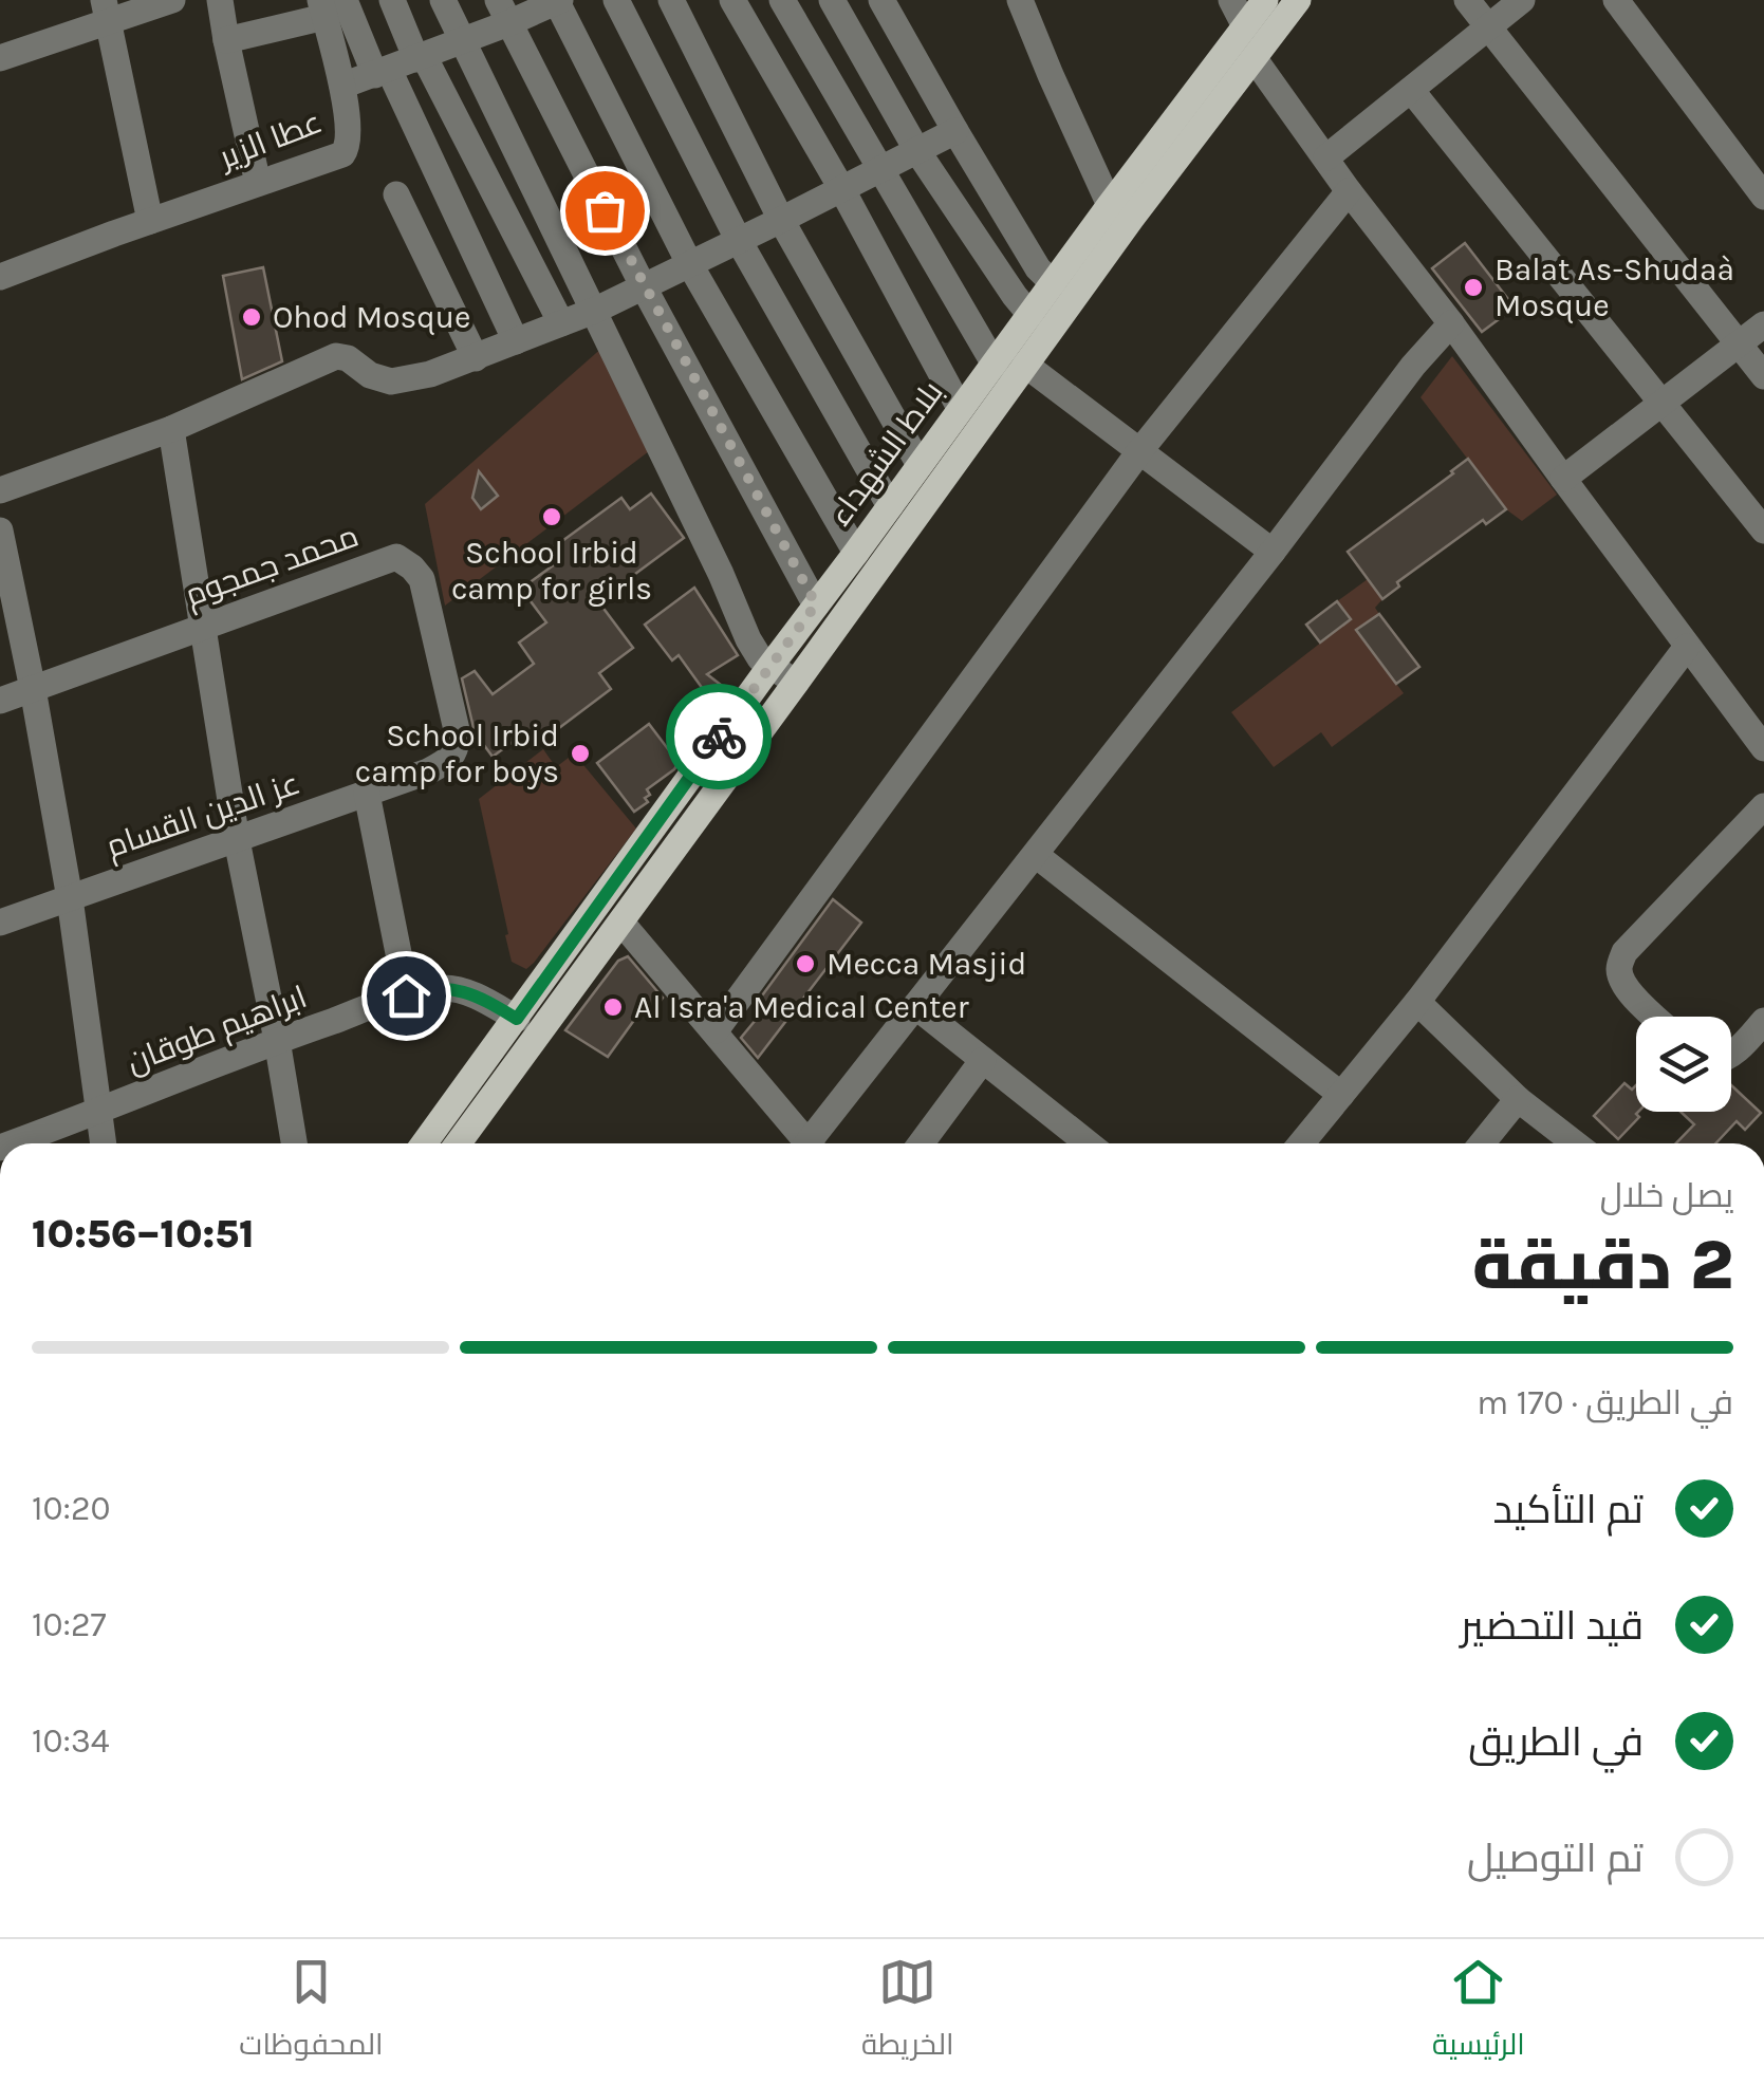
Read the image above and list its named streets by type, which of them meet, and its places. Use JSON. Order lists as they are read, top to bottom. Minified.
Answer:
{"streets":{"main road":["بلاط الشهداء"],"street":["عطا الزير","محمد جمجوم","عز الدين القسام","ابراهيم طوقان"]},"crossings":[["بلاط الشهداء","ابراهيم طوقان"],["محمد جمجوم","عز الدين القسام"]],"places":["Balat As-Shudaà Mosque","Ohod Mosque","School Irbid camp for girls","School Irbid camp for boys","Mecca Masjid","Al Isra'a Medical Center"],"page":{"heading":["2 دقيقة","يصل خلال","10:51–10:56"],"bar":"في الطريق · 170 m","list":[["تم التأكيد","10:20"],["قيد التحضير","10:27"],["في الطريق","10:34"],"تم التوصيل"],"tabs":["الرئيسية","الخريطة","المحفوظات"]}}
